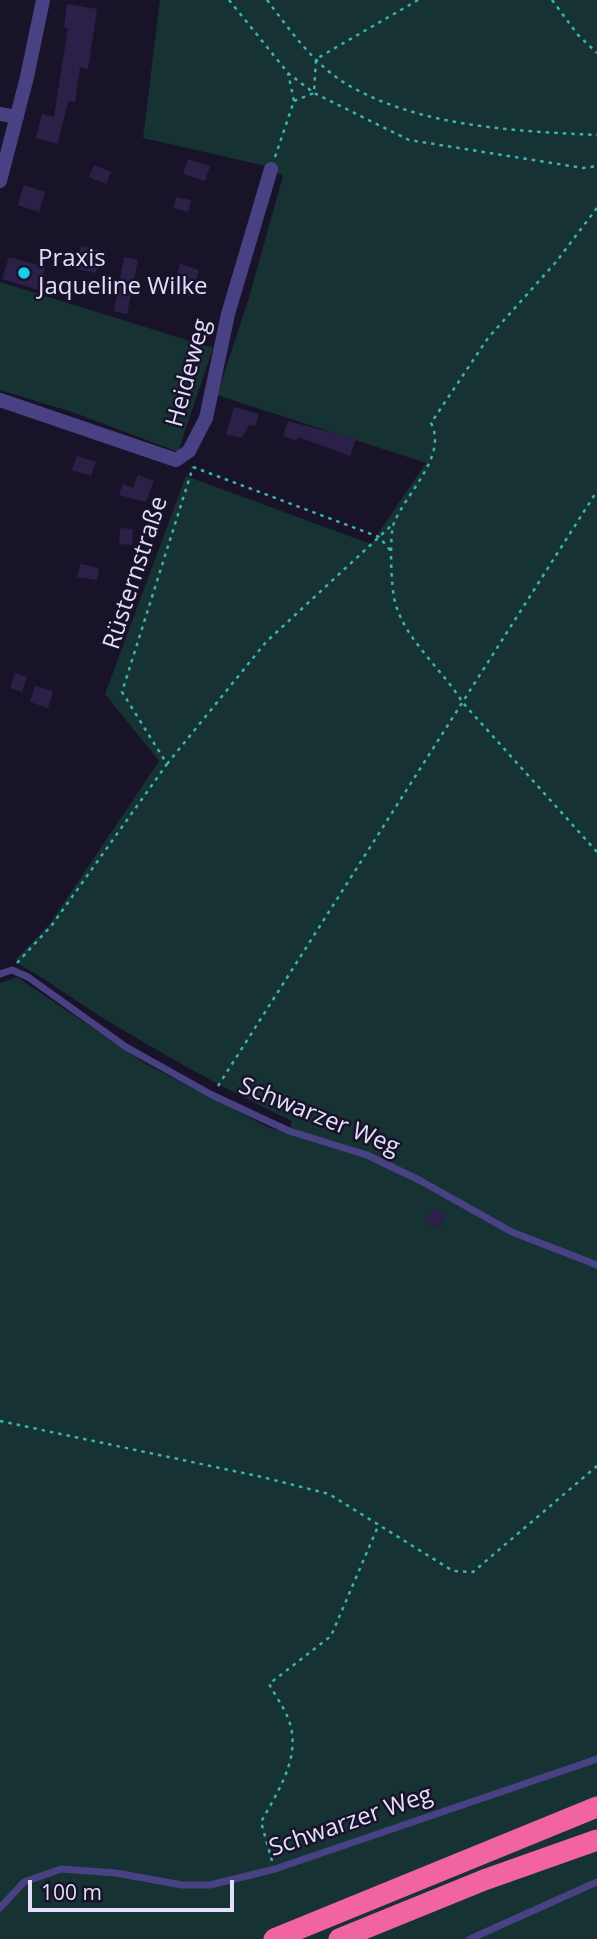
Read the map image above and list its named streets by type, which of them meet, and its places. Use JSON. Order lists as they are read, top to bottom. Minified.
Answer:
{"streets":{"street":["Heideweg"],"lane":["Schwarzer Weg"],"path":["Rüsternstraße"]},"places":["Praxis Jaqueline Wilke"],"scale_bar":"100 m"}
